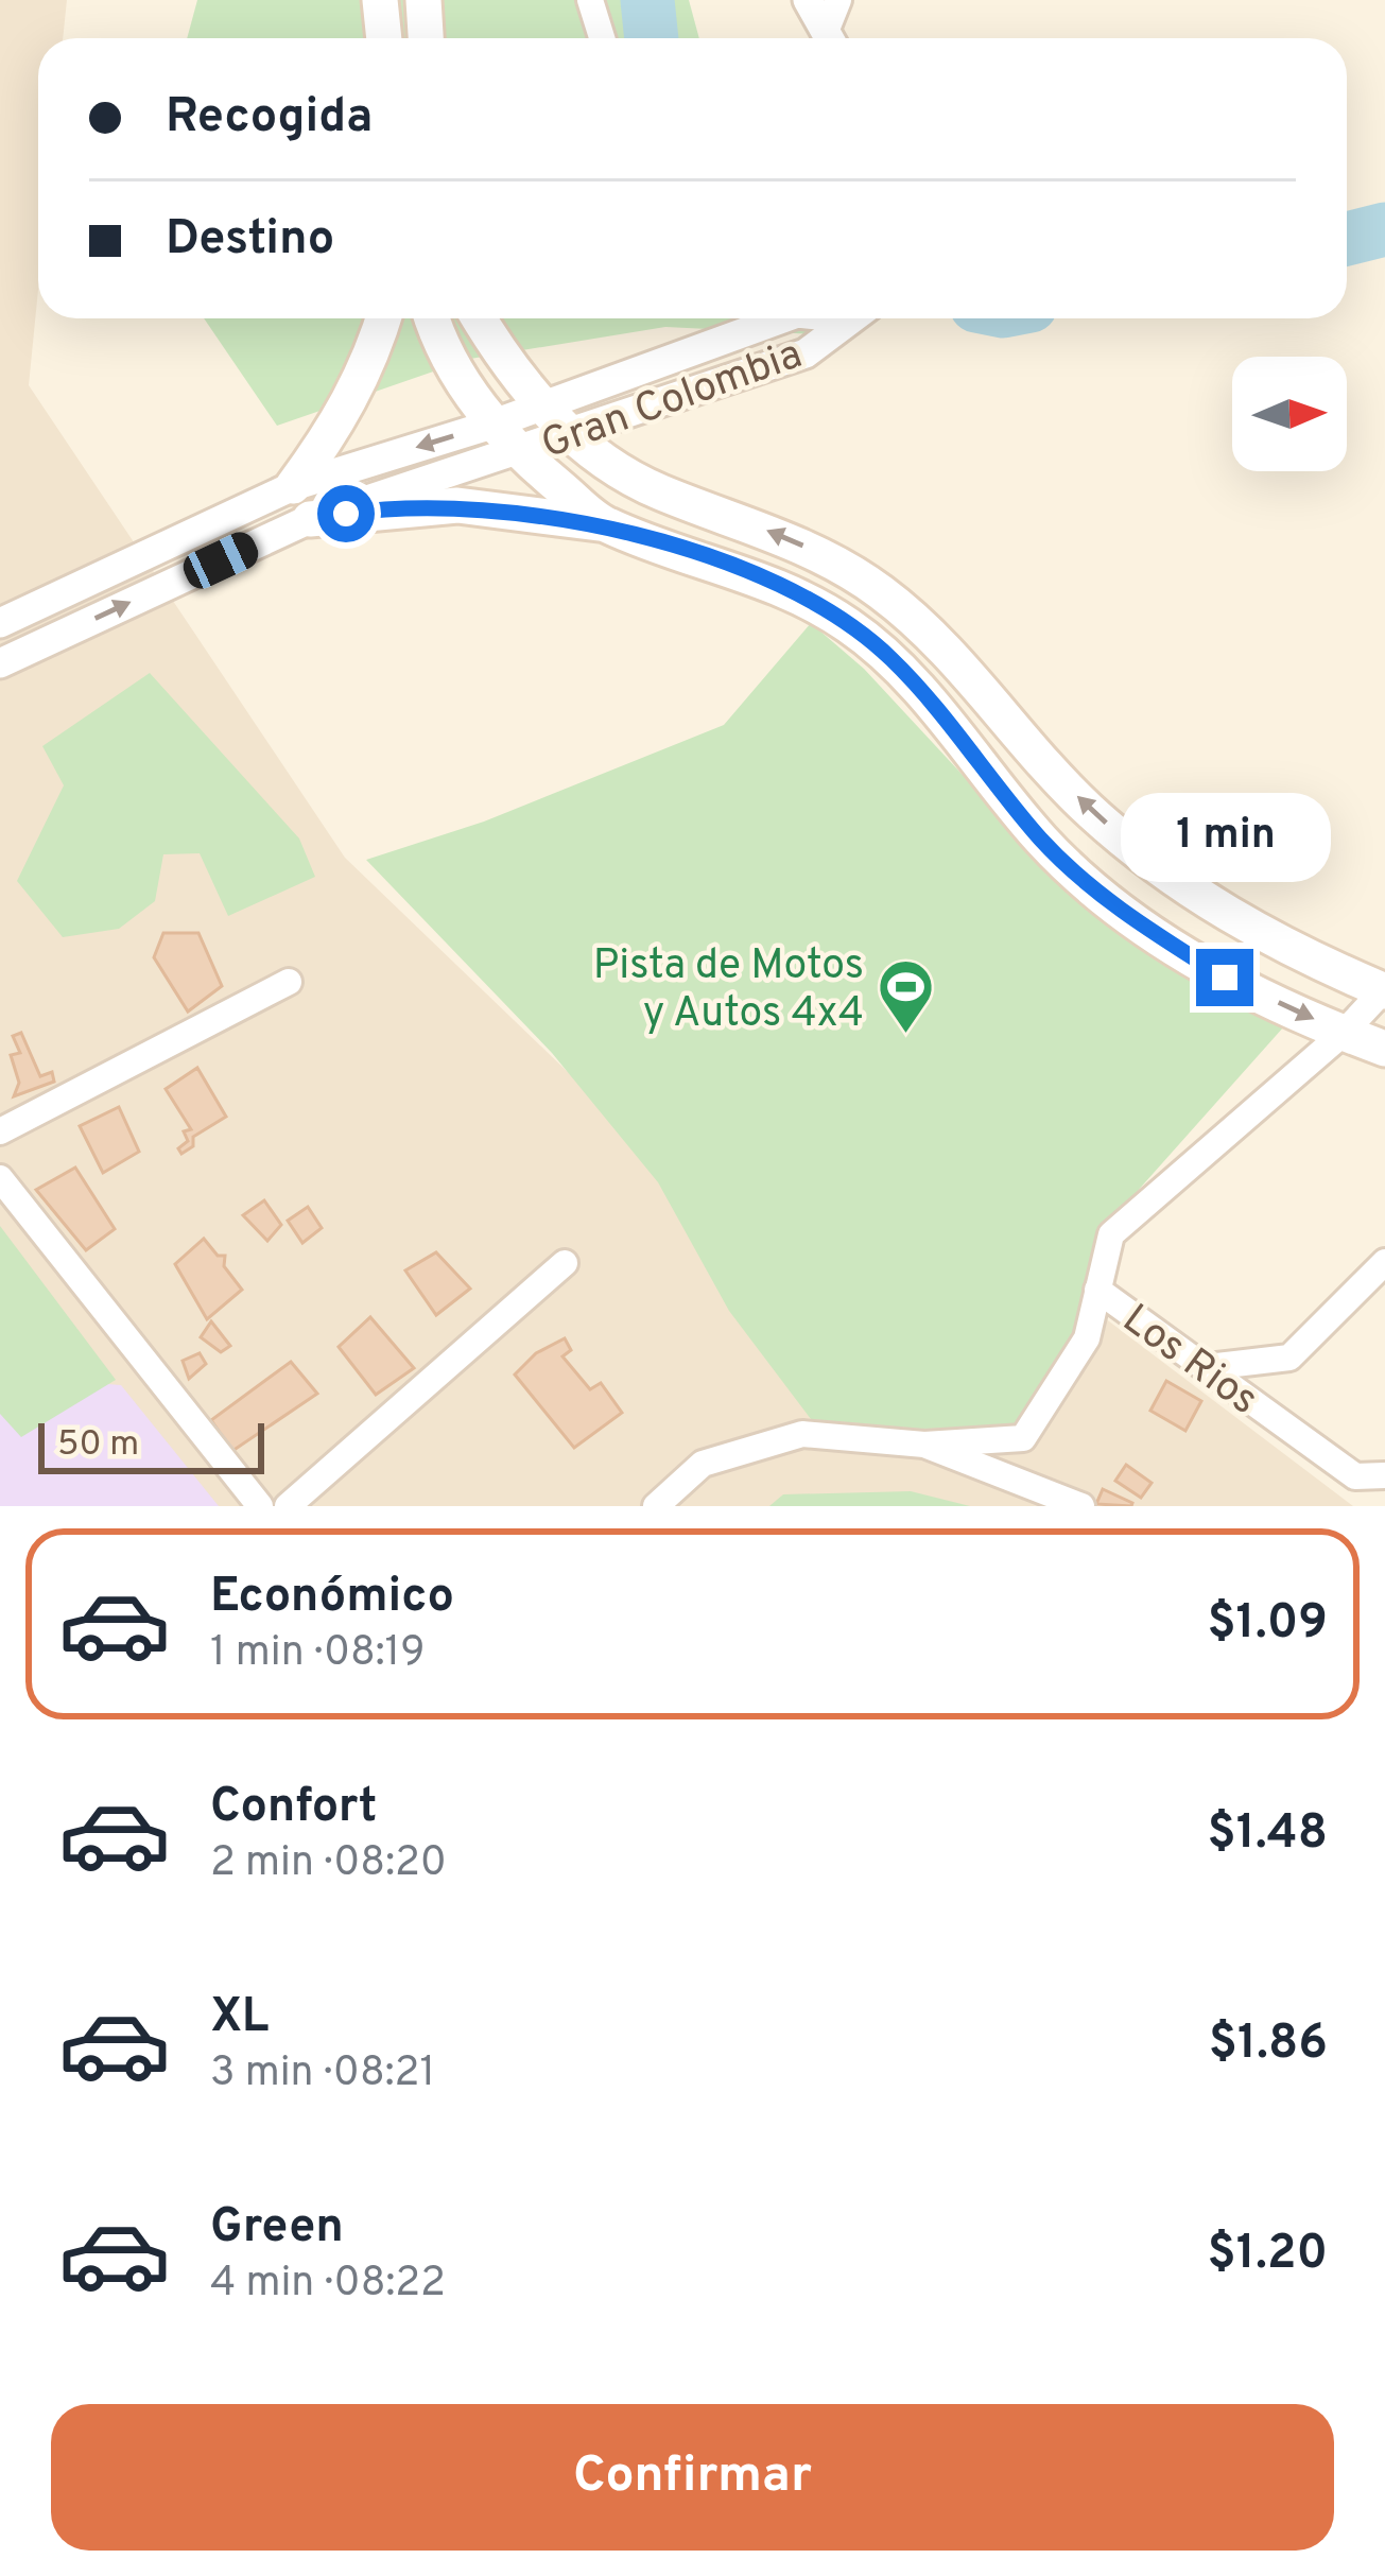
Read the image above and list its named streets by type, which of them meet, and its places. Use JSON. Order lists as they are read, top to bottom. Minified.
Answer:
{"streets":{"street":["Gran Colombia","Los Rios"]},"places":{"sports":["Pista de Motos y Autos 4x4"]},"scale_bar":"50 m","north":"right","page":{"banner":["Recogida","Destino"],"bubble":"1 min","scale":"50 m","list":[{"name":"Económico","note":"1 min · 08:19","value":"$1.09"},{"name":"Confort","note":"2 min · 08:20","value":"$1.48"},{"name":"XL","note":"3 min · 08:21","value":"$1.86"},{"name":"Green","note":"4 min · 08:22","value":"$1.20"}],"buttons":"Confirmar"}}
